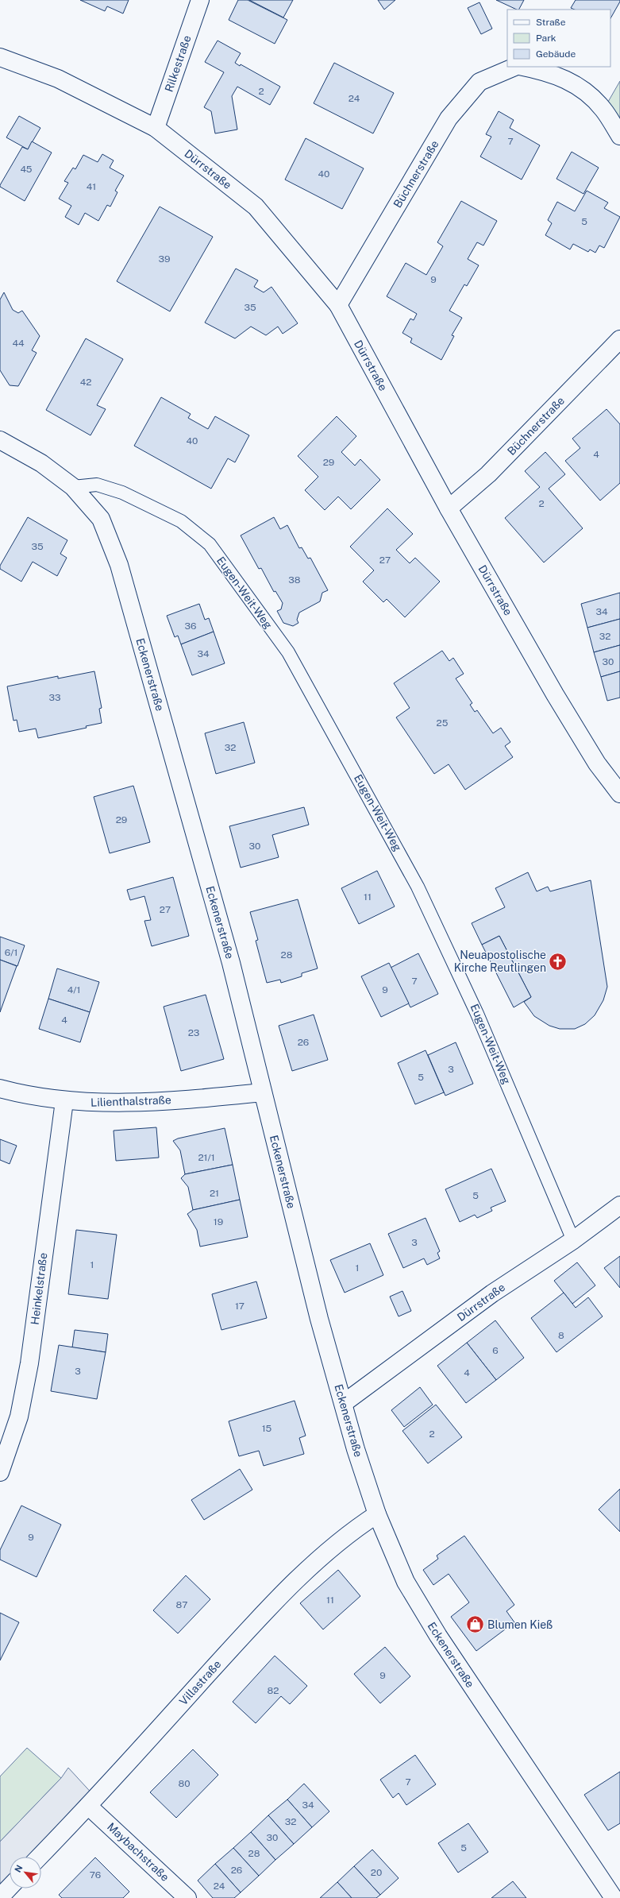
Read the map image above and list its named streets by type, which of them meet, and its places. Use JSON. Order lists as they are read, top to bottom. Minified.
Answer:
{"streets":{"street":["Rilkestraße","Dürrstraße","Büchnerstraße","Eckenerstraße","Lilienthalstraße","Heinkelstraße","Villastraße","Maybachstraße"],"lane":["Eugen-Weit-Weg"]},"crossings":[["Rilkestraße","Dürrstraße"],["Dürrstraße","Büchnerstraße"],["Dürrstraße","Eugen-Weit-Weg"],["Dürrstraße","Eckenerstraße"],["Eugen-Weit-Weg","Eckenerstraße"],["Eckenerstraße","Lilienthalstraße"],["Eckenerstraße","Villastraße"],["Lilienthalstraße","Heinkelstraße"],["Villastraße","Maybachstraße"]],"places":{"church":["Neuapostolische Kirche Reutlingen"],"shop":["Blumen Kieß"]},"house_numbers":["2","24","7","45","40","41","5","39","9","35","44","42","40","4","29","2","35","27","38","34","36","32","34","30","33","25","32","29","30","11","27","6/1","28","7","4/1","9","4","23","26","3","5","21/1","21","5","19","3","1","1","17","8","6","3","4","15","2","9","11","87","9","82","7","80","34","32","30","5","28","26","20","76","24"],"legend":["Straße","Park","Gebäude"],"north":"top left"}
